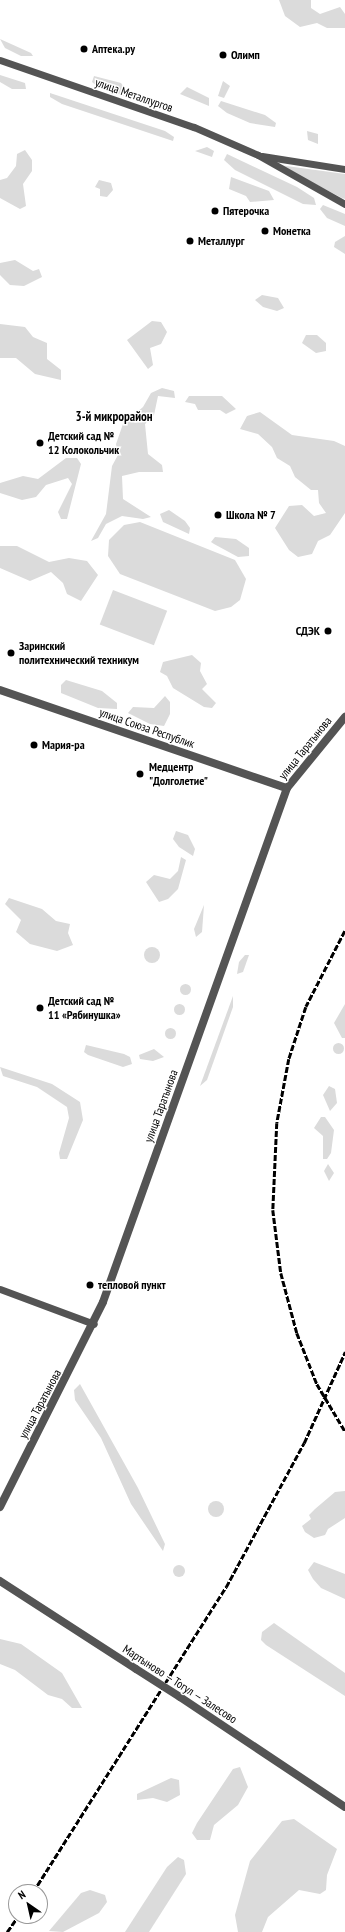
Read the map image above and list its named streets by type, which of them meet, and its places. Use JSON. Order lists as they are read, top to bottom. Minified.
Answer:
{"streets":{"street":["улица Металлургов","улица Союза Республик","улица Таратынова","Мартыново — Тогул — Залесово"]},"crossings":[["улица Союза Республик","улица Таратынова"]],"districts":["3-й микрорайон"],"places":["Аптека.ру","Олимп","Пятерочка","Монетка","Металлург","Детский сад № 12 Колокольчик","Школа № 7","СДЭК","Заринский политехнический техникум","Мария-ра","Медцентр \"Долголетие\"","Детский сад № 11 «Рябинушка»","тепловой пункт"],"north":"top left"}
